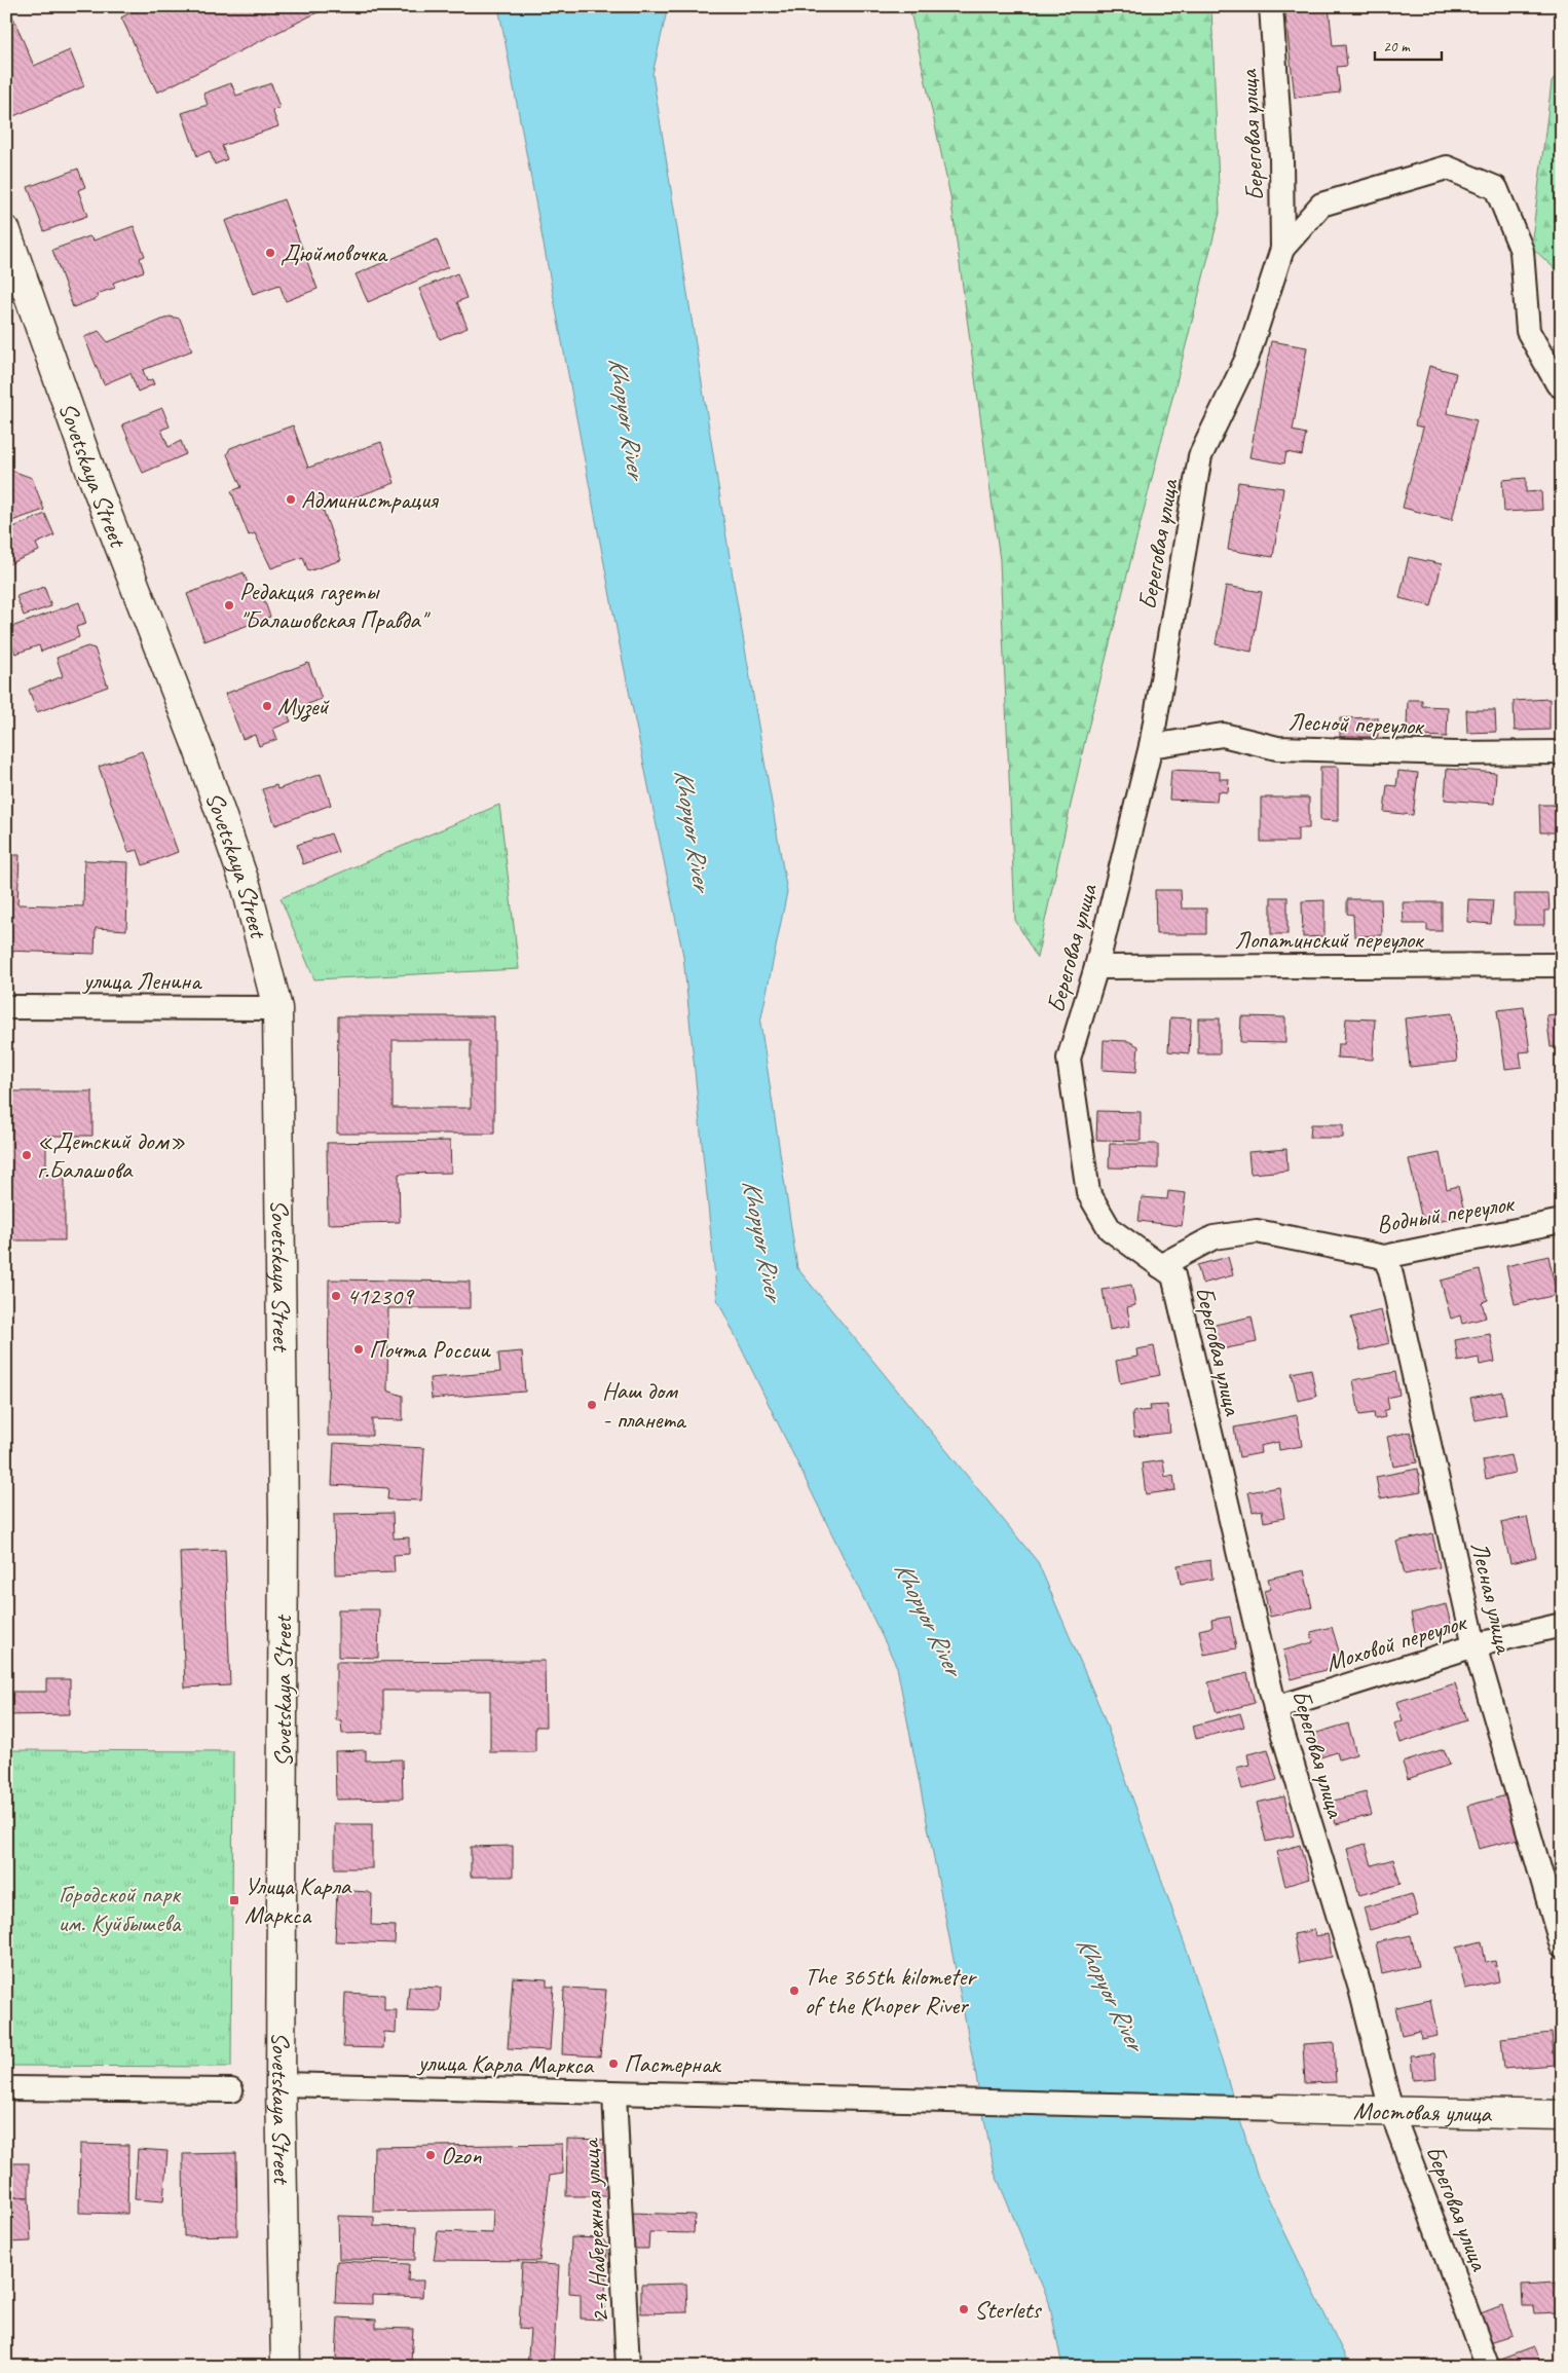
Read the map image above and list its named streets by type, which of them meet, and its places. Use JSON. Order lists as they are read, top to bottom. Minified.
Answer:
{"streets":{"street":["Береговая улица","Sovetskaya Street","Лесной переулок","Лопатинский переулок","улица Ленина","Водный переулок","Лесная улица","Моховой переулок","улица Карла Маркса","Мостовая улица","2-я Набережная улица"]},"crossings":[["Береговая улица","Лесной переулок"],["Береговая улица","Лопатинский переулок"],["Береговая улица","Водный переулок"],["Береговая улица","Моховой переулок"],["Береговая улица","Мостовая улица"],["Sovetskaya Street","улица Ленина"],["Sovetskaya Street","улица Карла Маркса"],["Водный переулок","Лесная улица"],["Лесная улица","Моховой переулок"],["улица Карла Маркса","Мостовая улица"],["улица Карла Маркса","2-я Набережная улица"]],"water":["Khopyor River"],"parks":["Городской парк им. Куйбышева"],"places":{"other":["Дюймовочка","Администрация","Редакция газеты \"Балашовская Правда\"","Музей","«Детский дом» г.Балашова","412309","Почта России","Наш дом - планета","The 365th kilometer of the Khoper River","Пастернак","Ozon","Sterlets"],"transit":["Улица Карла Маркса"]},"scale_bar":"20 m"}
